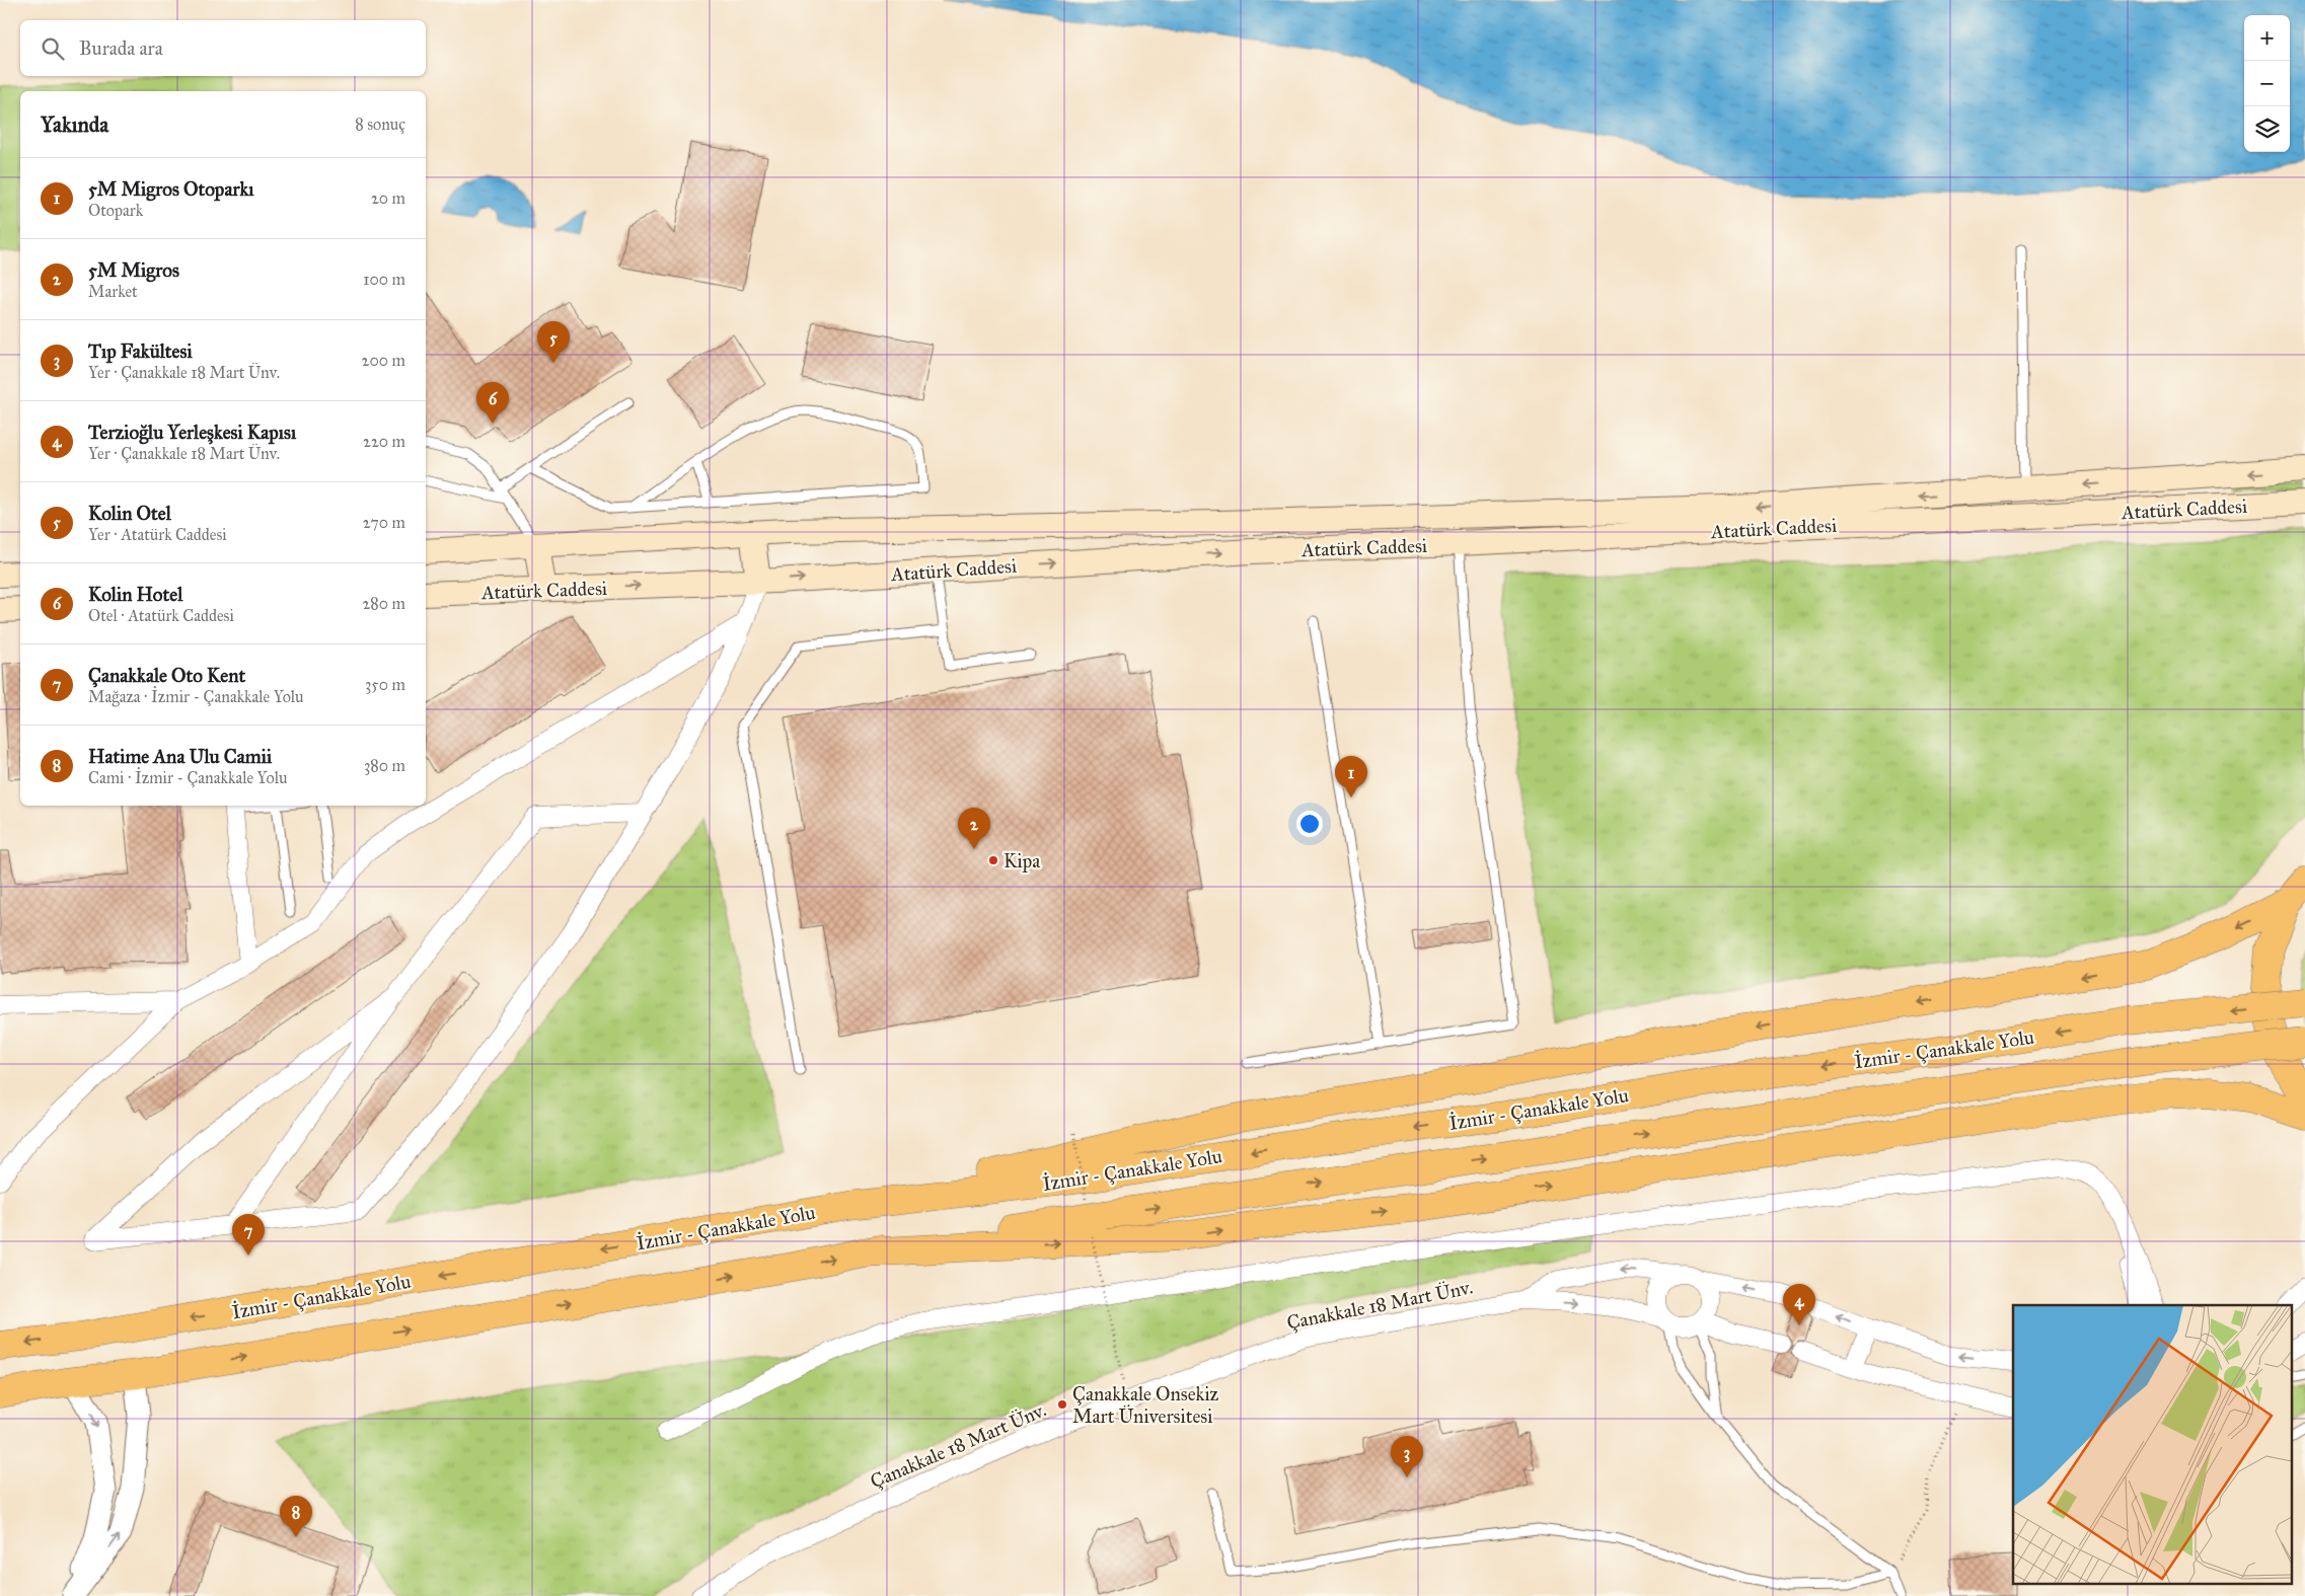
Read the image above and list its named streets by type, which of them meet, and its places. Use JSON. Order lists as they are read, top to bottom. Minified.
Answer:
{"streets":{"highway":["İzmir - Çanakkale Yolu"],"main road":["Atatürk Caddesi"],"street":["Çanakkale 18 Mart Ünv."]},"places":["Kipa","Çanakkale Onsekiz Mart Üniversitesi"],"page":{"map_buttons":["+","−"],"search":"Burada ara","heading":["Yakında","8 sonuç"],"list":[{"mark":"1","name":"5M Migros Otoparkı","note":"Otopark","value":"20 m"},{"mark":"2","name":"5M Migros","note":"Market","value":"100 m"},{"mark":"3","name":"Tıp Fakültesi","note":"Yer · Çanakkale 18 Mart Ünv.","value":"200 m"},{"mark":"4","name":"Terzioğlu Yerleşkesi Kapısı","note":"Yer · Çanakkale 18 Mart Ünv.","value":"220 m"},{"mark":"5","name":"Kolin Otel","note":"Yer · Atatürk Caddesi","value":"270 m"},{"mark":"6","name":"Kolin Hotel","note":"Otel · Atatürk Caddesi","value":"280 m"},{"mark":"7","name":"Çanakkale Oto Kent","note":"Mağaza · İzmir - Çanakkale Yolu","value":"350 m"},{"mark":"8","name":"Hatime Ana Ulu Camii","note":"Cami · İzmir - Çanakkale Yolu","value":"380 m"}],"pins":["5","6","1","2","7","4","3","8"]}}
